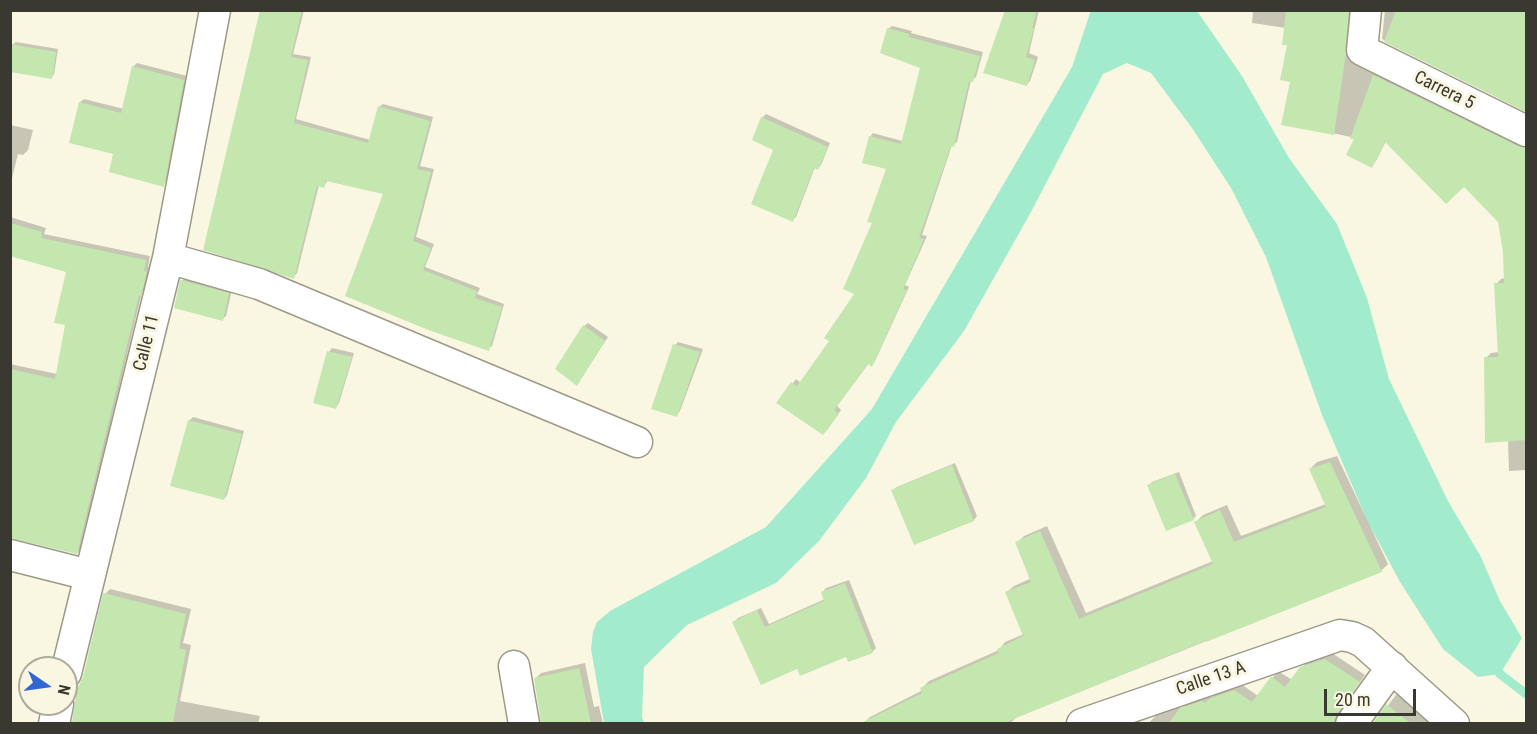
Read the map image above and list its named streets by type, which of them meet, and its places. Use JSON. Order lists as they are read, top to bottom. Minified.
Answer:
{"streets":{"street":["Carrera 5","Calle 11","Calle 13 A"]},"scale_bar":"20 m","north":"right"}
